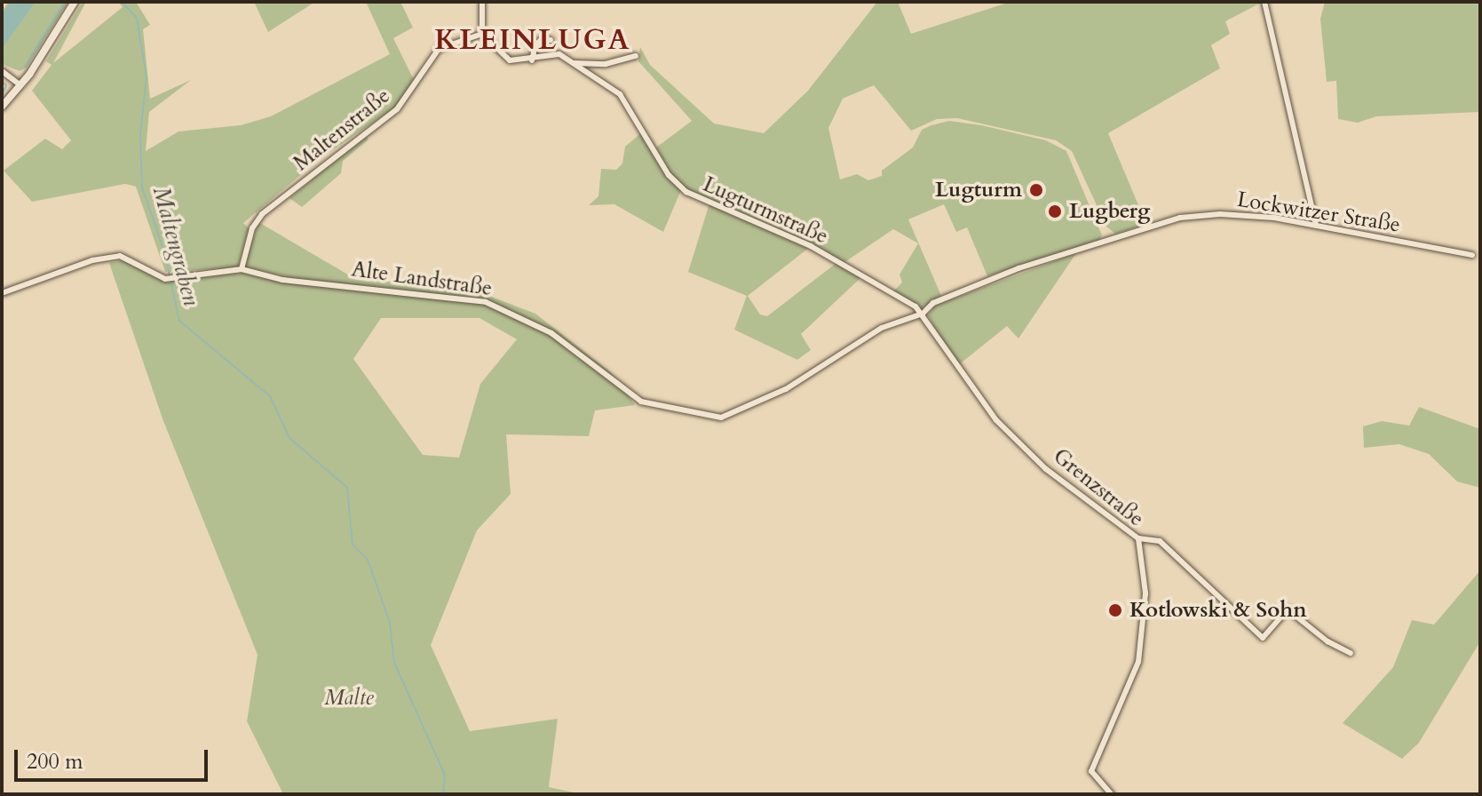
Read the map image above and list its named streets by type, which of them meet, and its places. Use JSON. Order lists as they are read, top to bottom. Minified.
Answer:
{"streets":{"street":["Maltenstraße","Lugturmstraße","Lockwitzer Straße","Alte Landstraße","Grenzstraße"]},"crossings":[["Maltenstraße","Alte Landstraße"],["Lugturmstraße","Lockwitzer Straße"],["Lugturmstraße","Alte Landstraße"],["Lugturmstraße","Grenzstraße"],["Lockwitzer Straße","Alte Landstraße"],["Lockwitzer Straße","Grenzstraße"],["Alte Landstraße","Grenzstraße"]],"districts":["KLEINLUGA"],"water":["Maltengraben"],"parks":["Malte"],"places":["Lugturm","Lugberg","Kotlowski & Sohn"],"scale_bar":"200 m"}
